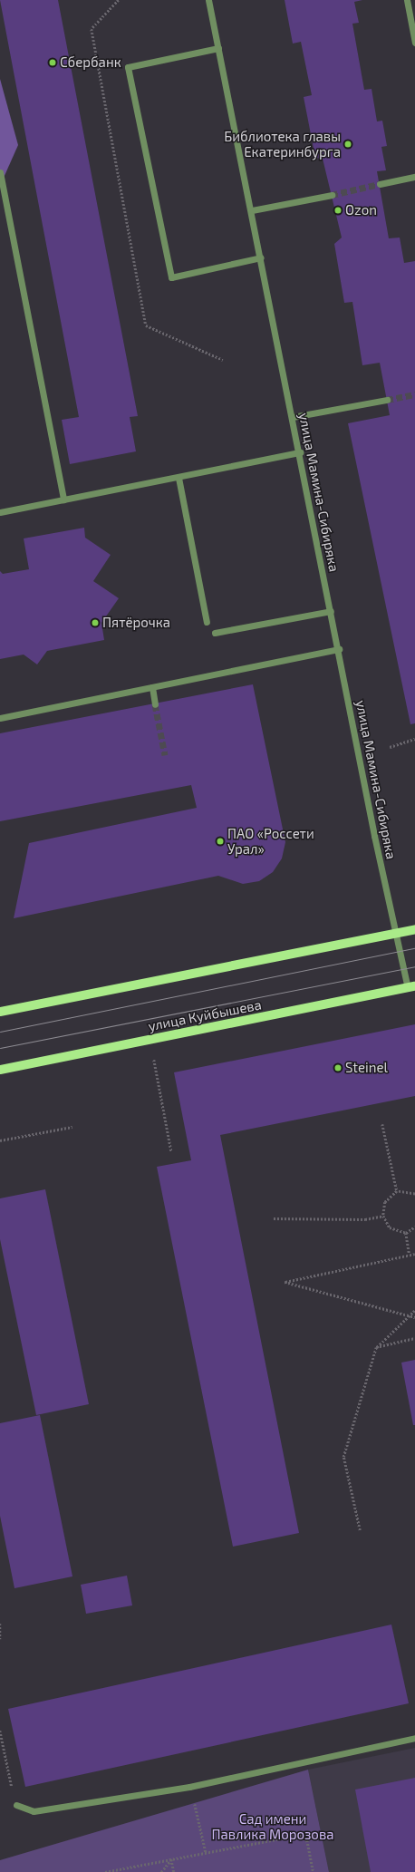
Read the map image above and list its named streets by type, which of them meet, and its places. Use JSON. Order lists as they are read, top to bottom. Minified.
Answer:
{"streets":{"main road":["улица Куйбышева"],"street":["улица Мамина-Сибиряка"]},"crossings":[["улица Мамина-Сибиряка","улица Куйбышева"]],"parks":["Сад имени Павлика Морозова"],"places":["Сбербанк","Библиотека главы Екатеринбурга","Ozon","Пятёрочка","ПАО «Россети Урал»","Steinel"]}
